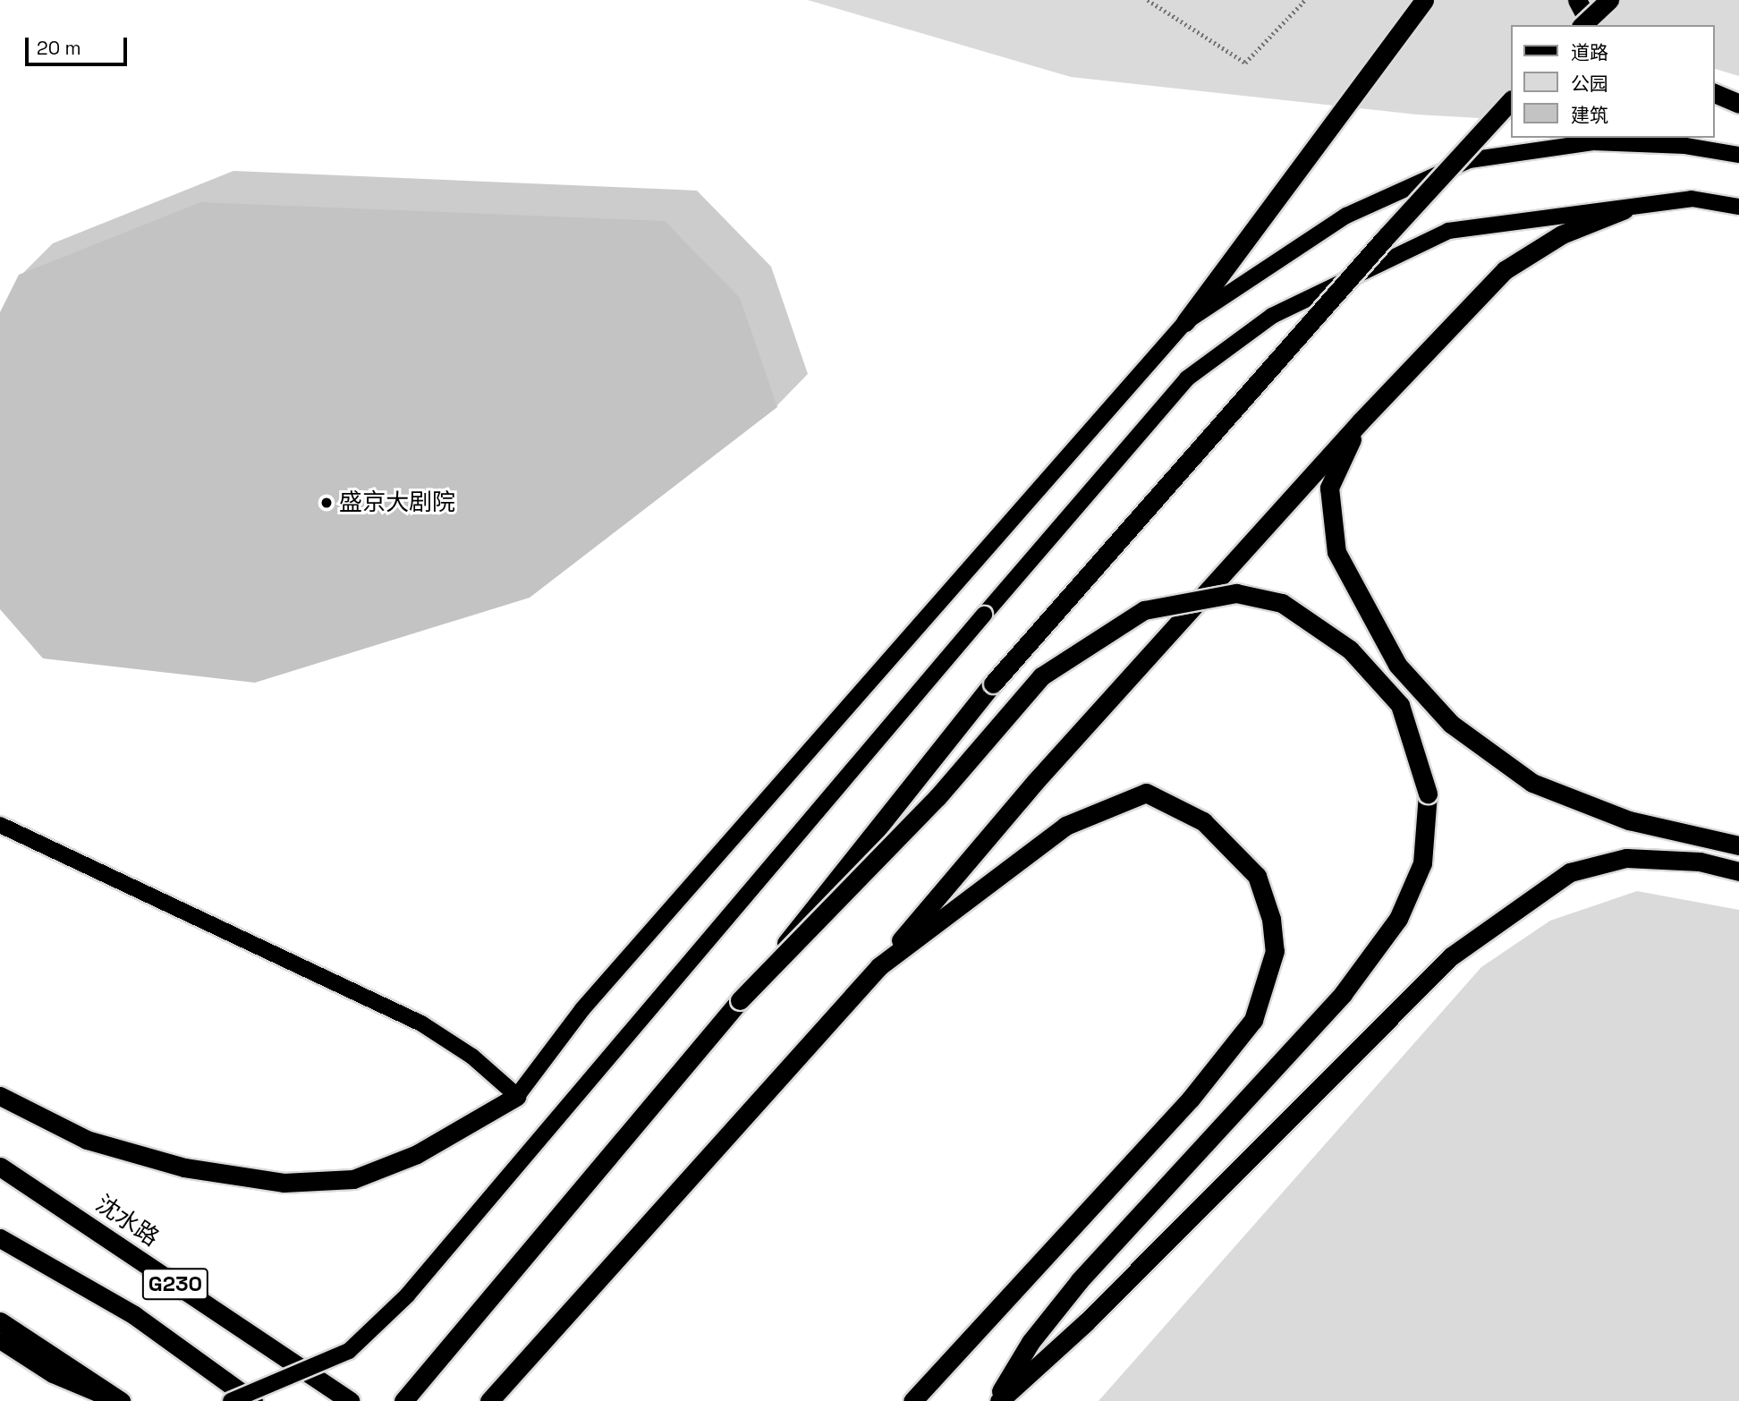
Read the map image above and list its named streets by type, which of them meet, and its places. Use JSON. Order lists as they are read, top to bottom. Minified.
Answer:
{"streets":{"highway":["沈水路","G230"]},"places":["盛京大剧院"],"legend":["道路","公园","建筑"],"scale_bar":"20 m"}
